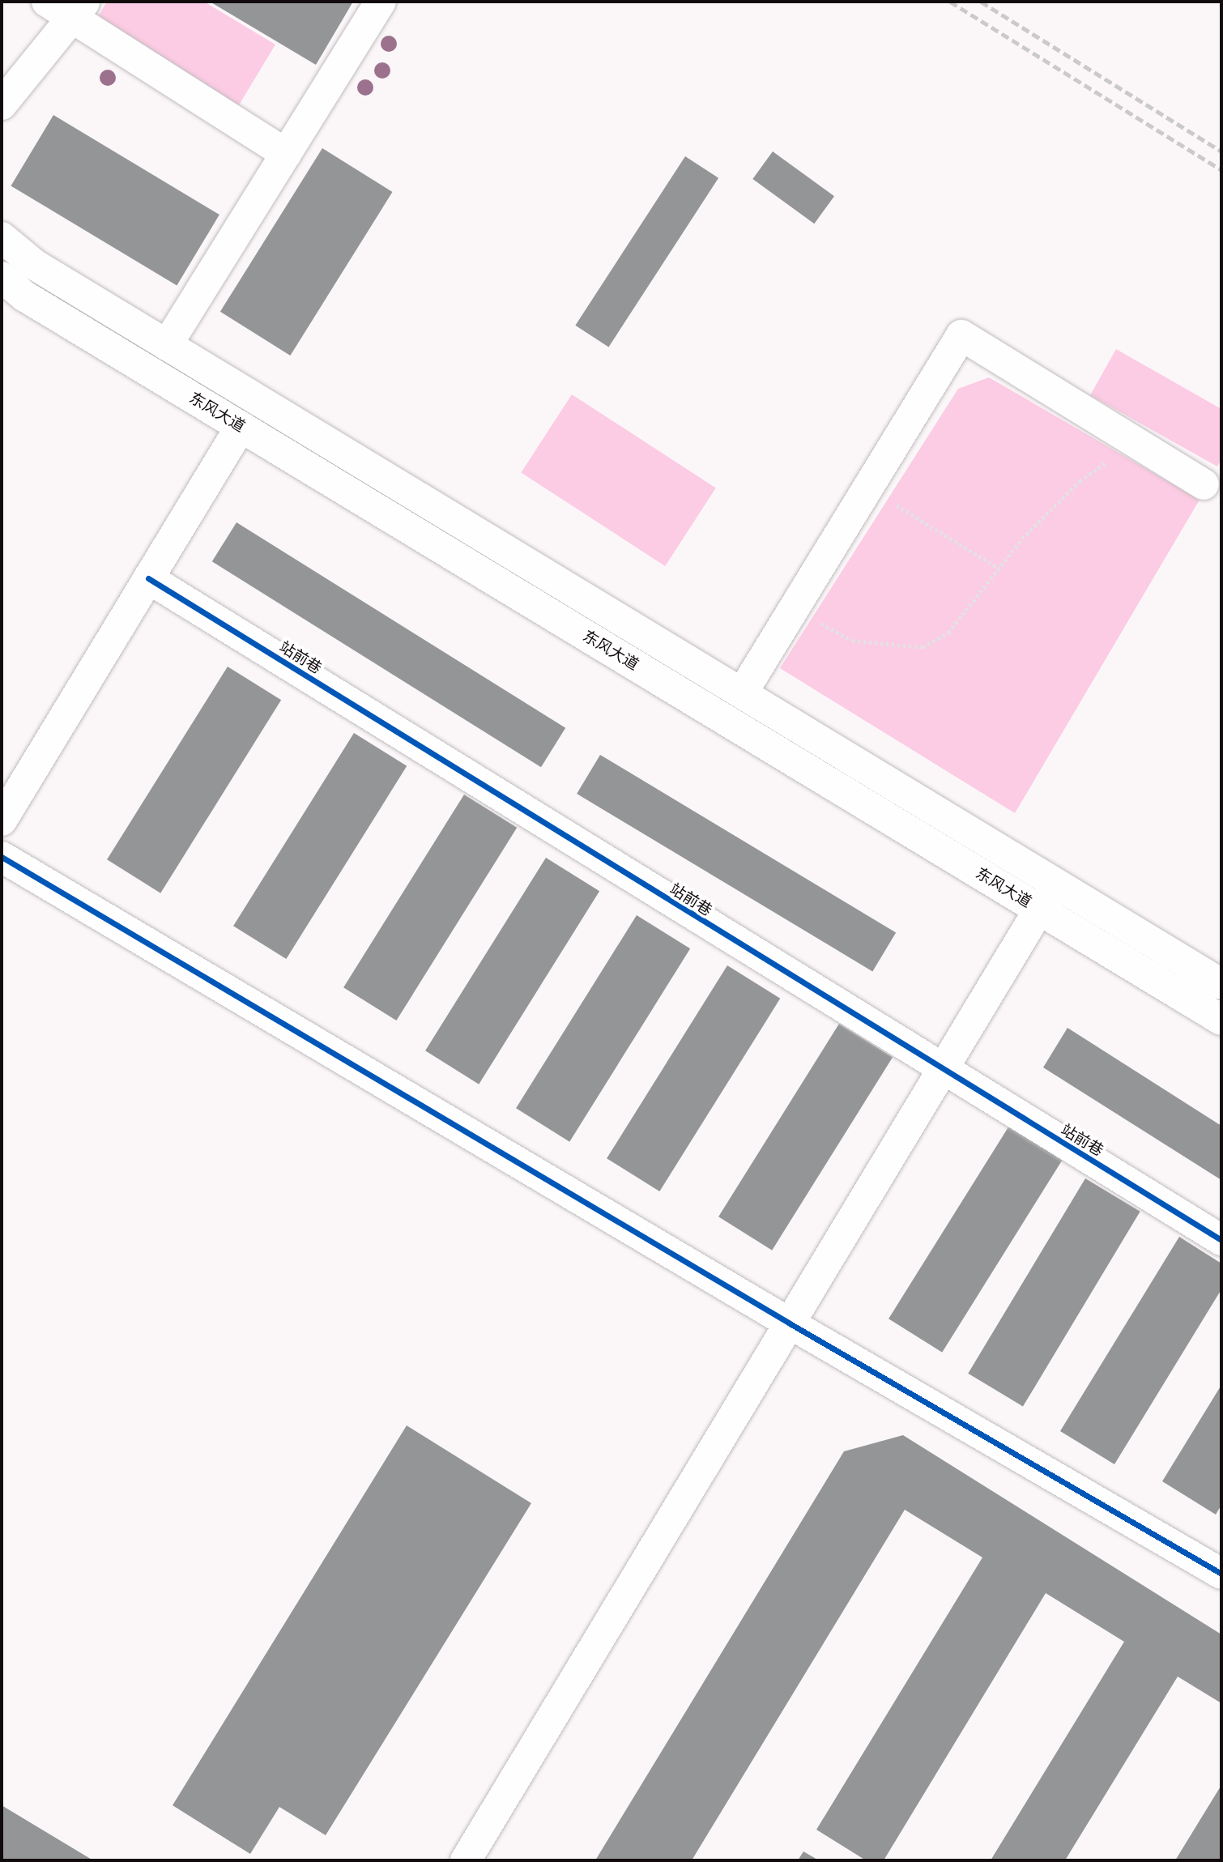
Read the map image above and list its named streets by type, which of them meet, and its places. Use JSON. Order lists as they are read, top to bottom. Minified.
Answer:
{"streets":{"street":["东风大道","站前巷"]}}
